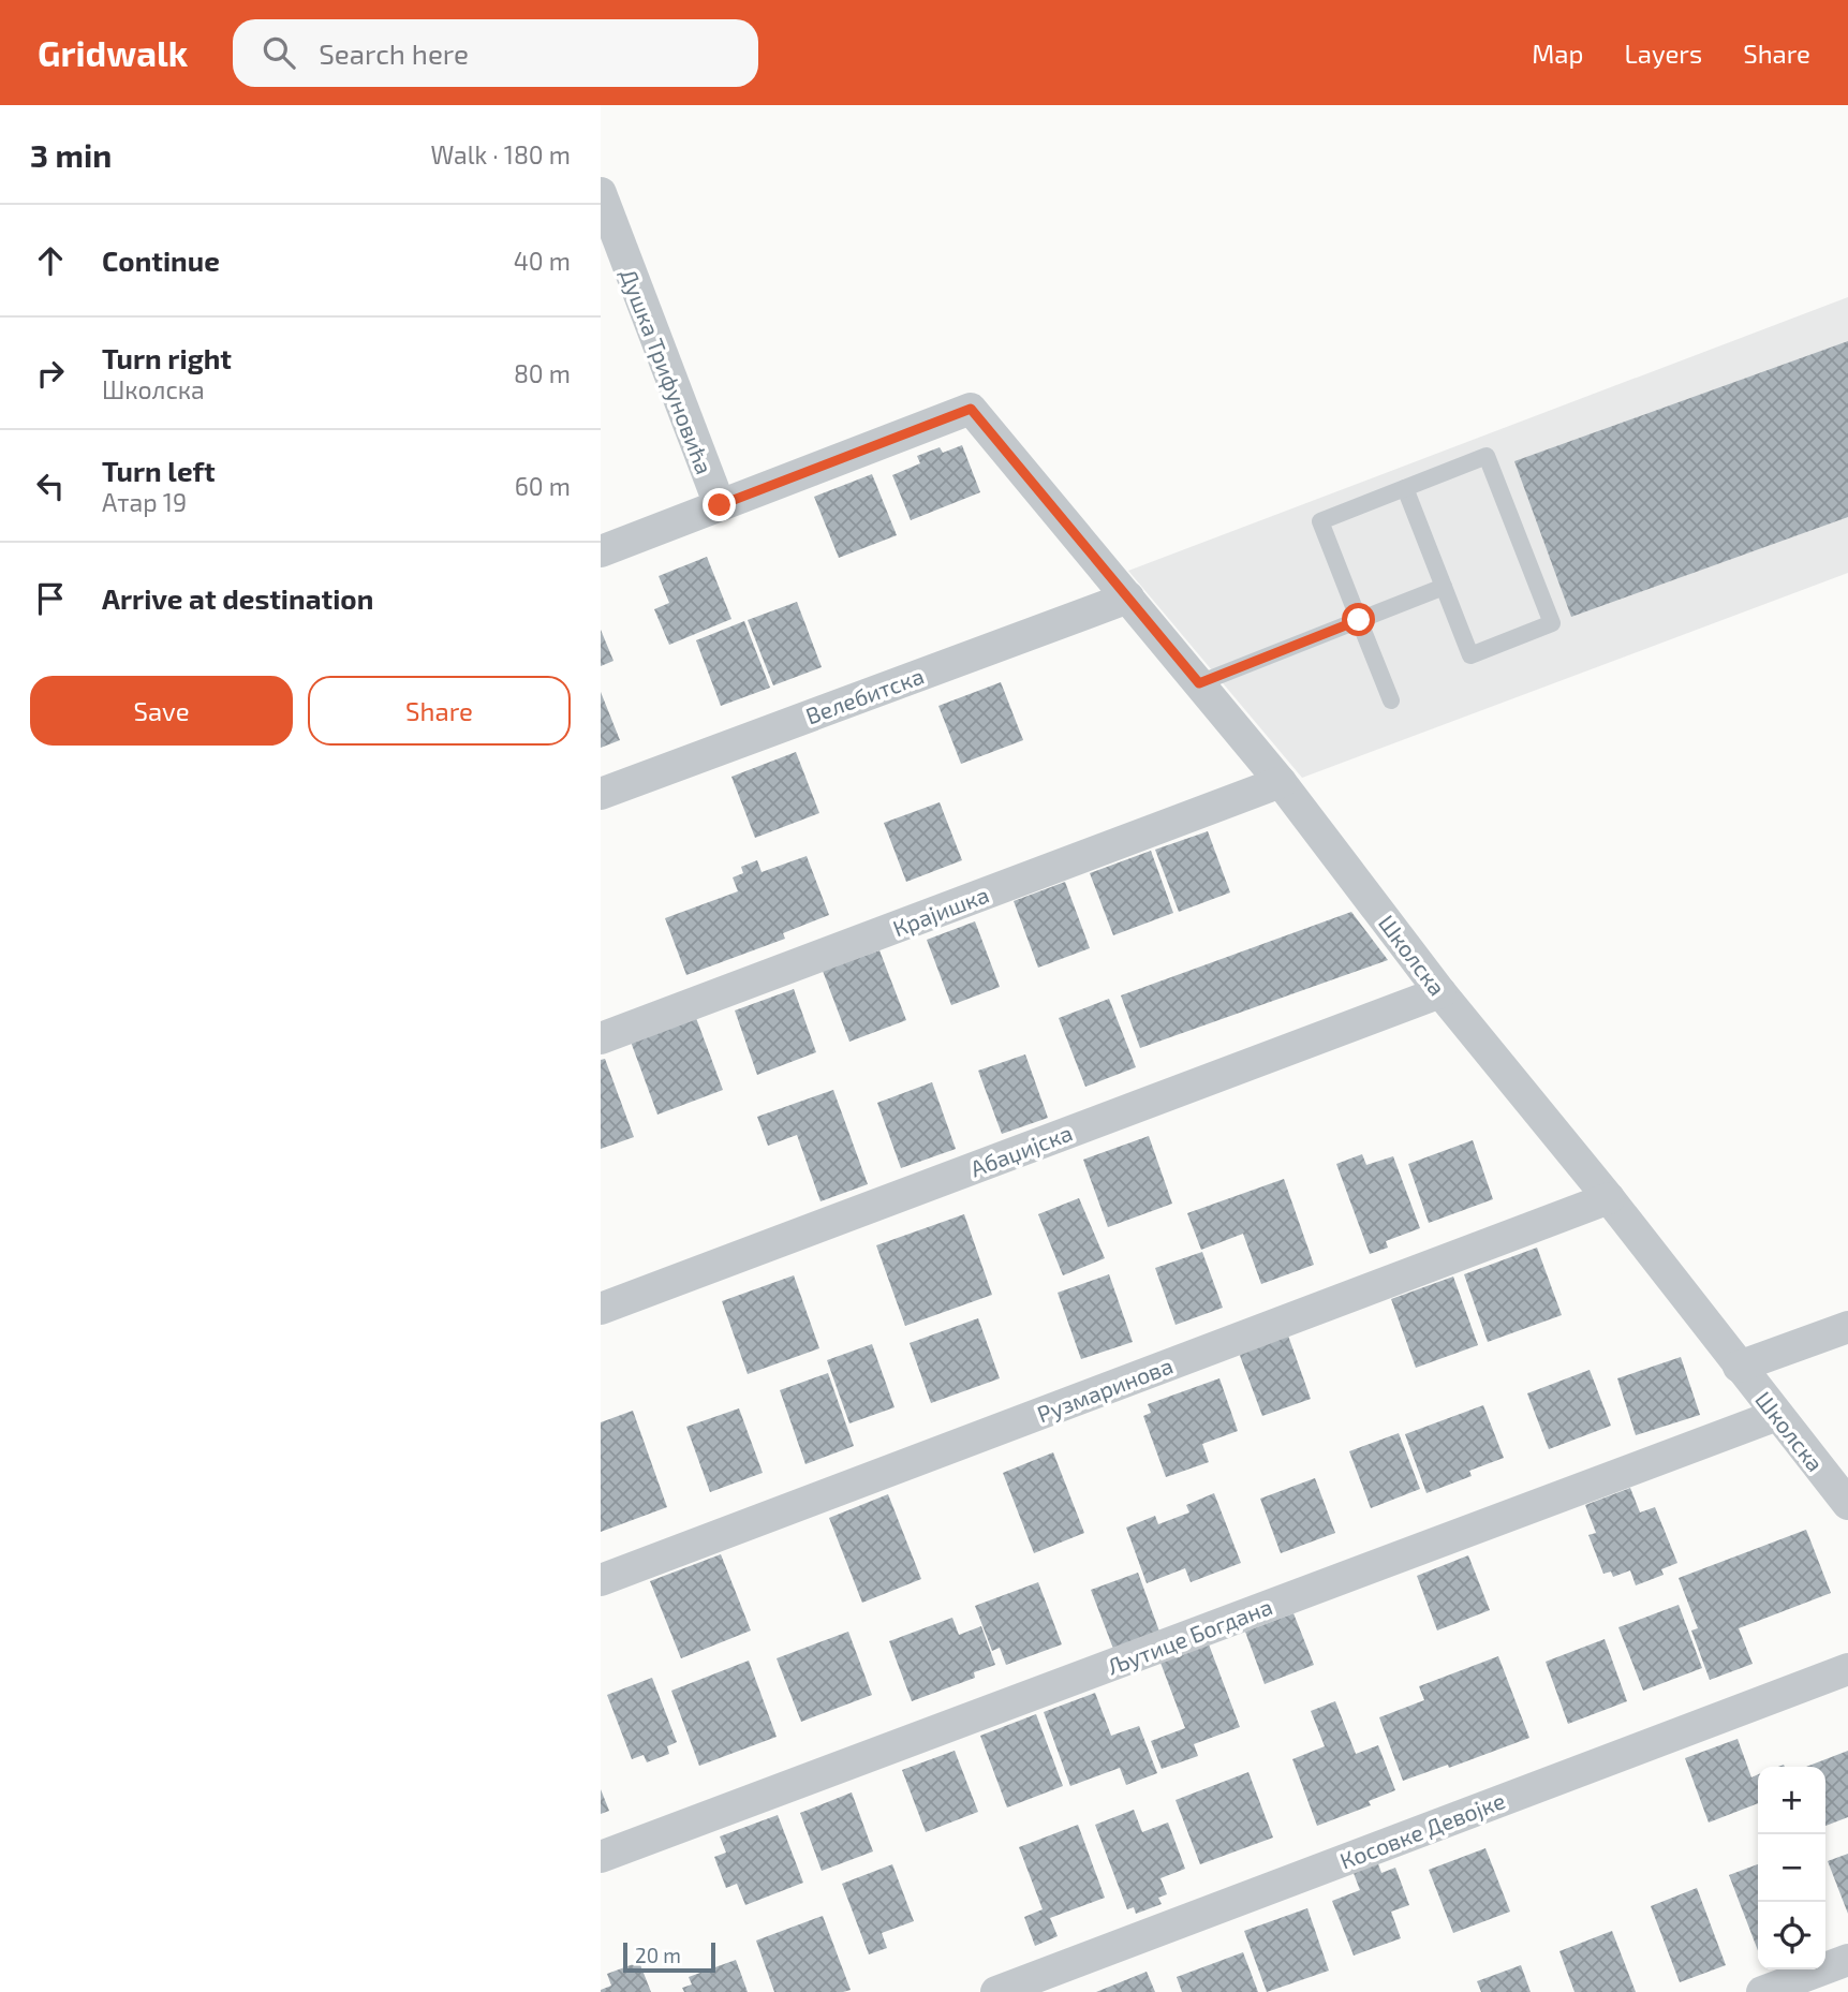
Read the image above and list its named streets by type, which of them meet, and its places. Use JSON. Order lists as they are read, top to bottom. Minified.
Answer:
{"streets":{"street":["Душка Трифуновића","Велебитска","Крајишка","Школска","Абаџијска","Рузмаринова","Љутице Богдана","Косовке Девојке"]},"crossings":[["Душка Трифуновића","Школска"],["Велебитска","Школска"],["Крајишка","Школска"],["Школска","Абаџијска"],["Школска","Рузмаринова"],["Школска","Љутице Богдана"]],"scale_bar":"20 m","page":{"header":"Gridwalk","search":"Search here","nav":["Map","Layers","Share"],"heading":["3 min","Walk · 180 m"],"list":[["Continue","40 m"],["Turn right","Школска","80 m"],["Turn left","Атар 19","60 m"],"Arrive at destination"],"buttons":["Save","Share"],"map_buttons":["+","−"],"scale":"20 m"}}
